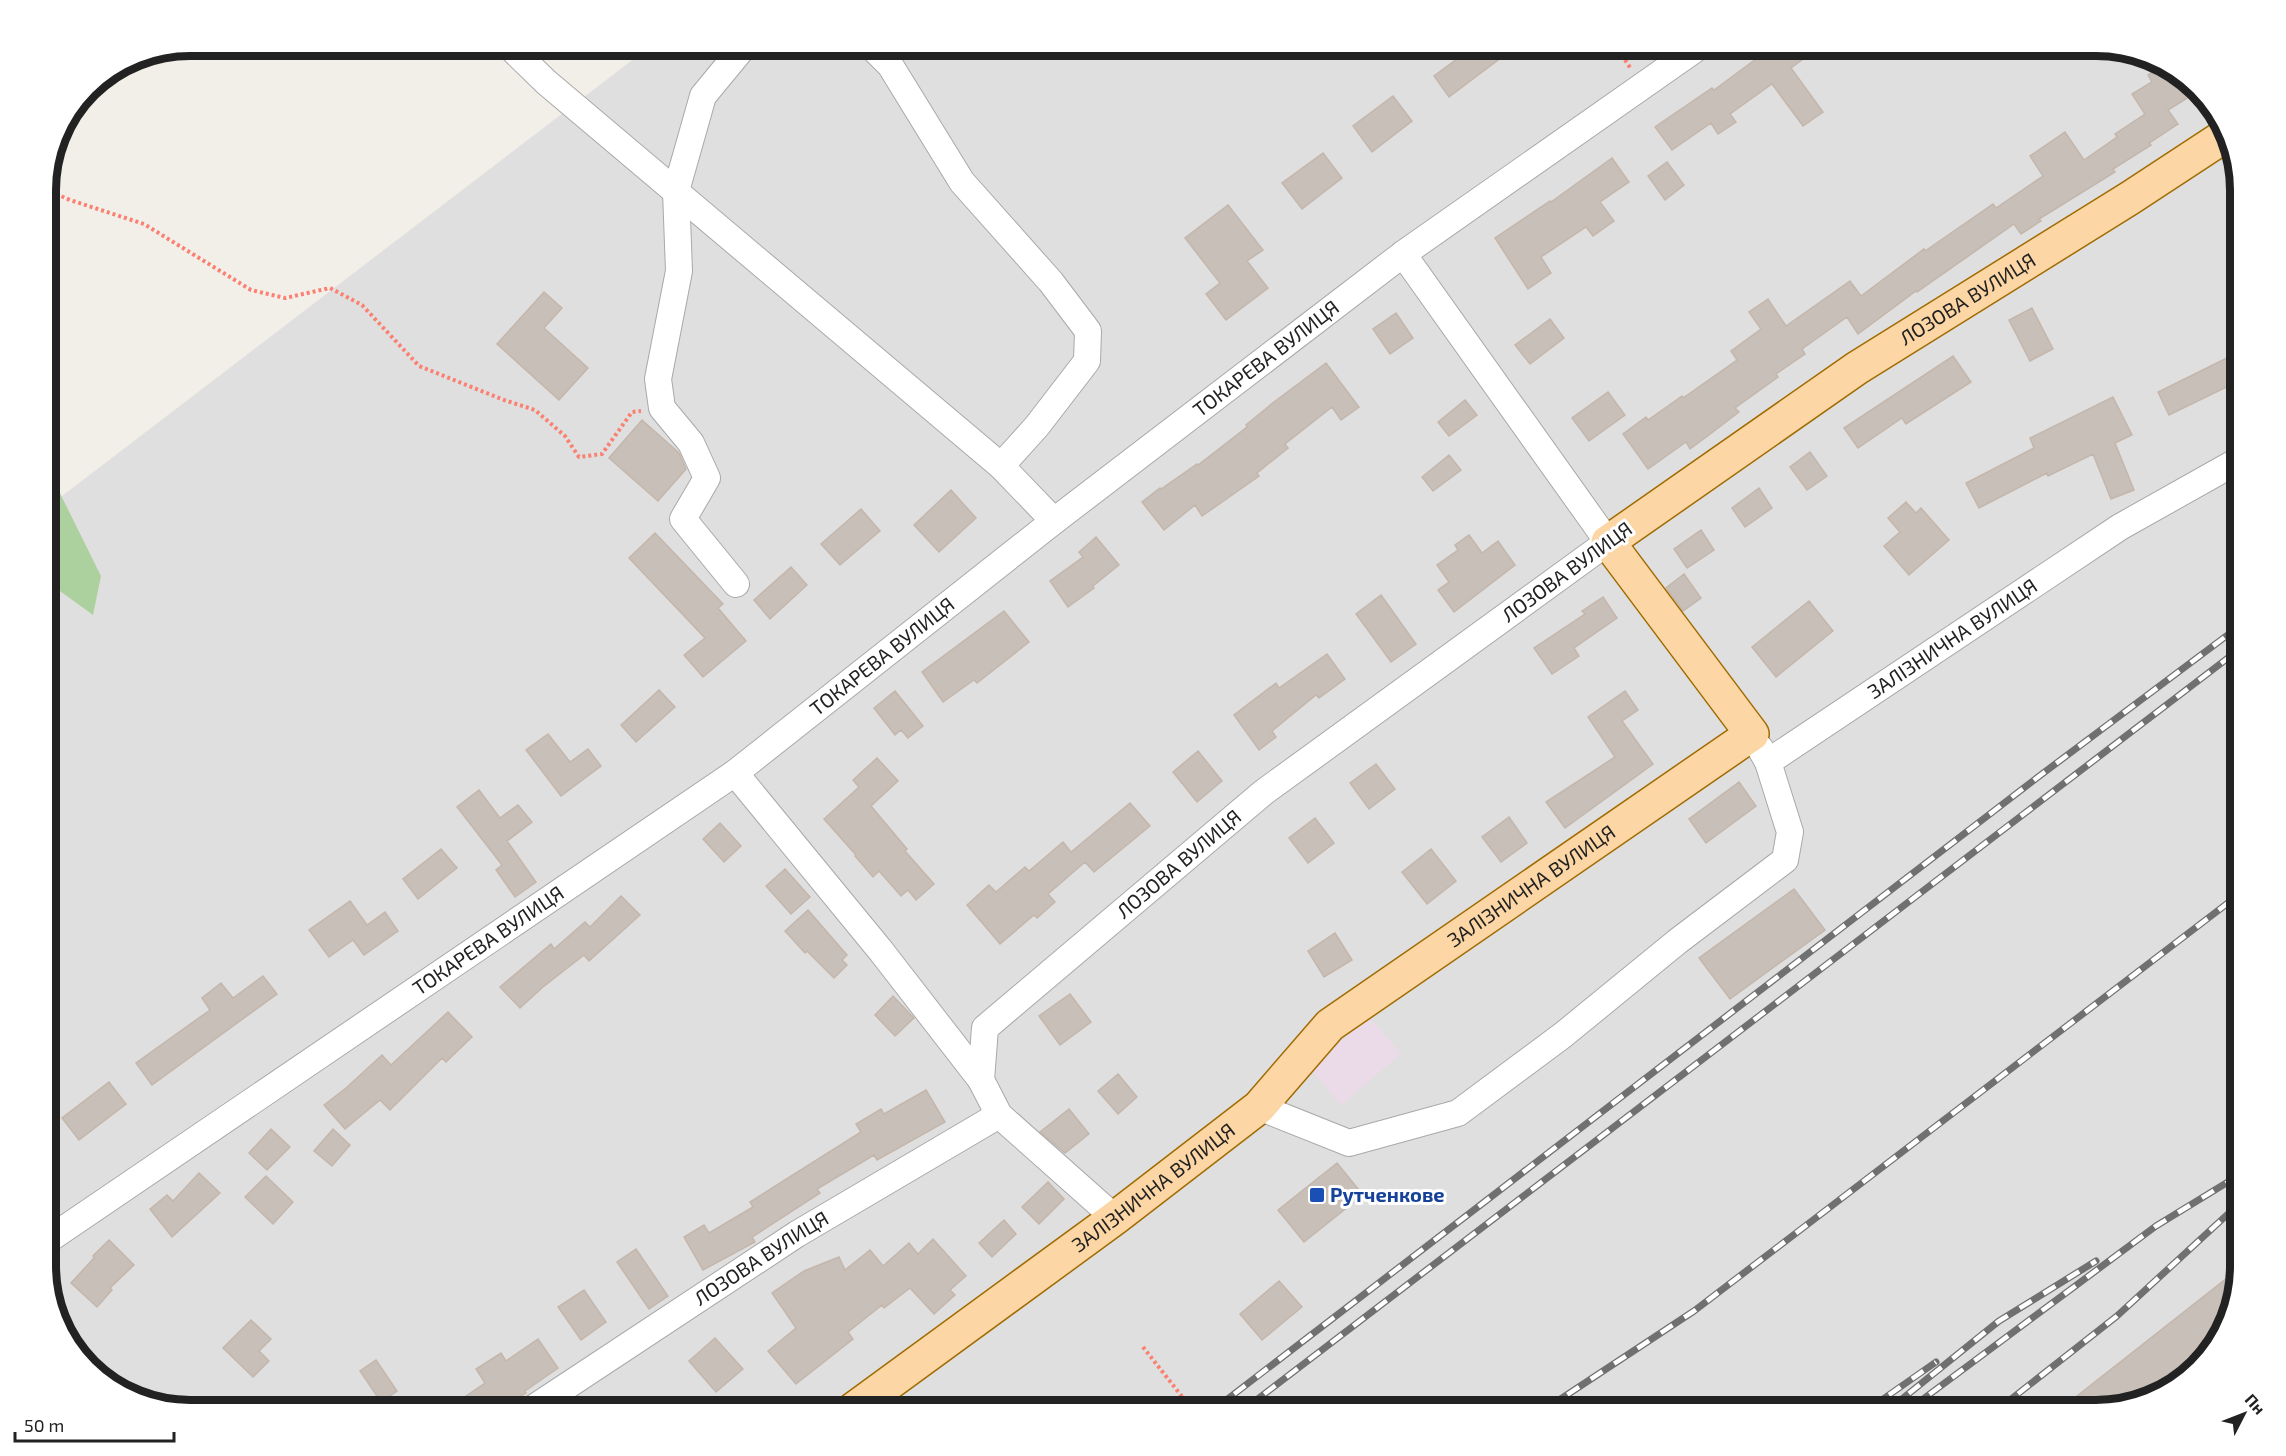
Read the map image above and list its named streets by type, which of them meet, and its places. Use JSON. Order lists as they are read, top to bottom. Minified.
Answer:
{"streets":{"main road":["ЛОЗОВА ВУЛИЦЯ","ЗАЛІЗНИЧНА ВУЛИЦЯ"],"street":["ТОКАРЕВА ВУЛИЦЯ"]},"places":{"transit":["Рутченкове"]},"scale_bar":"50 m","north":"top right"}
